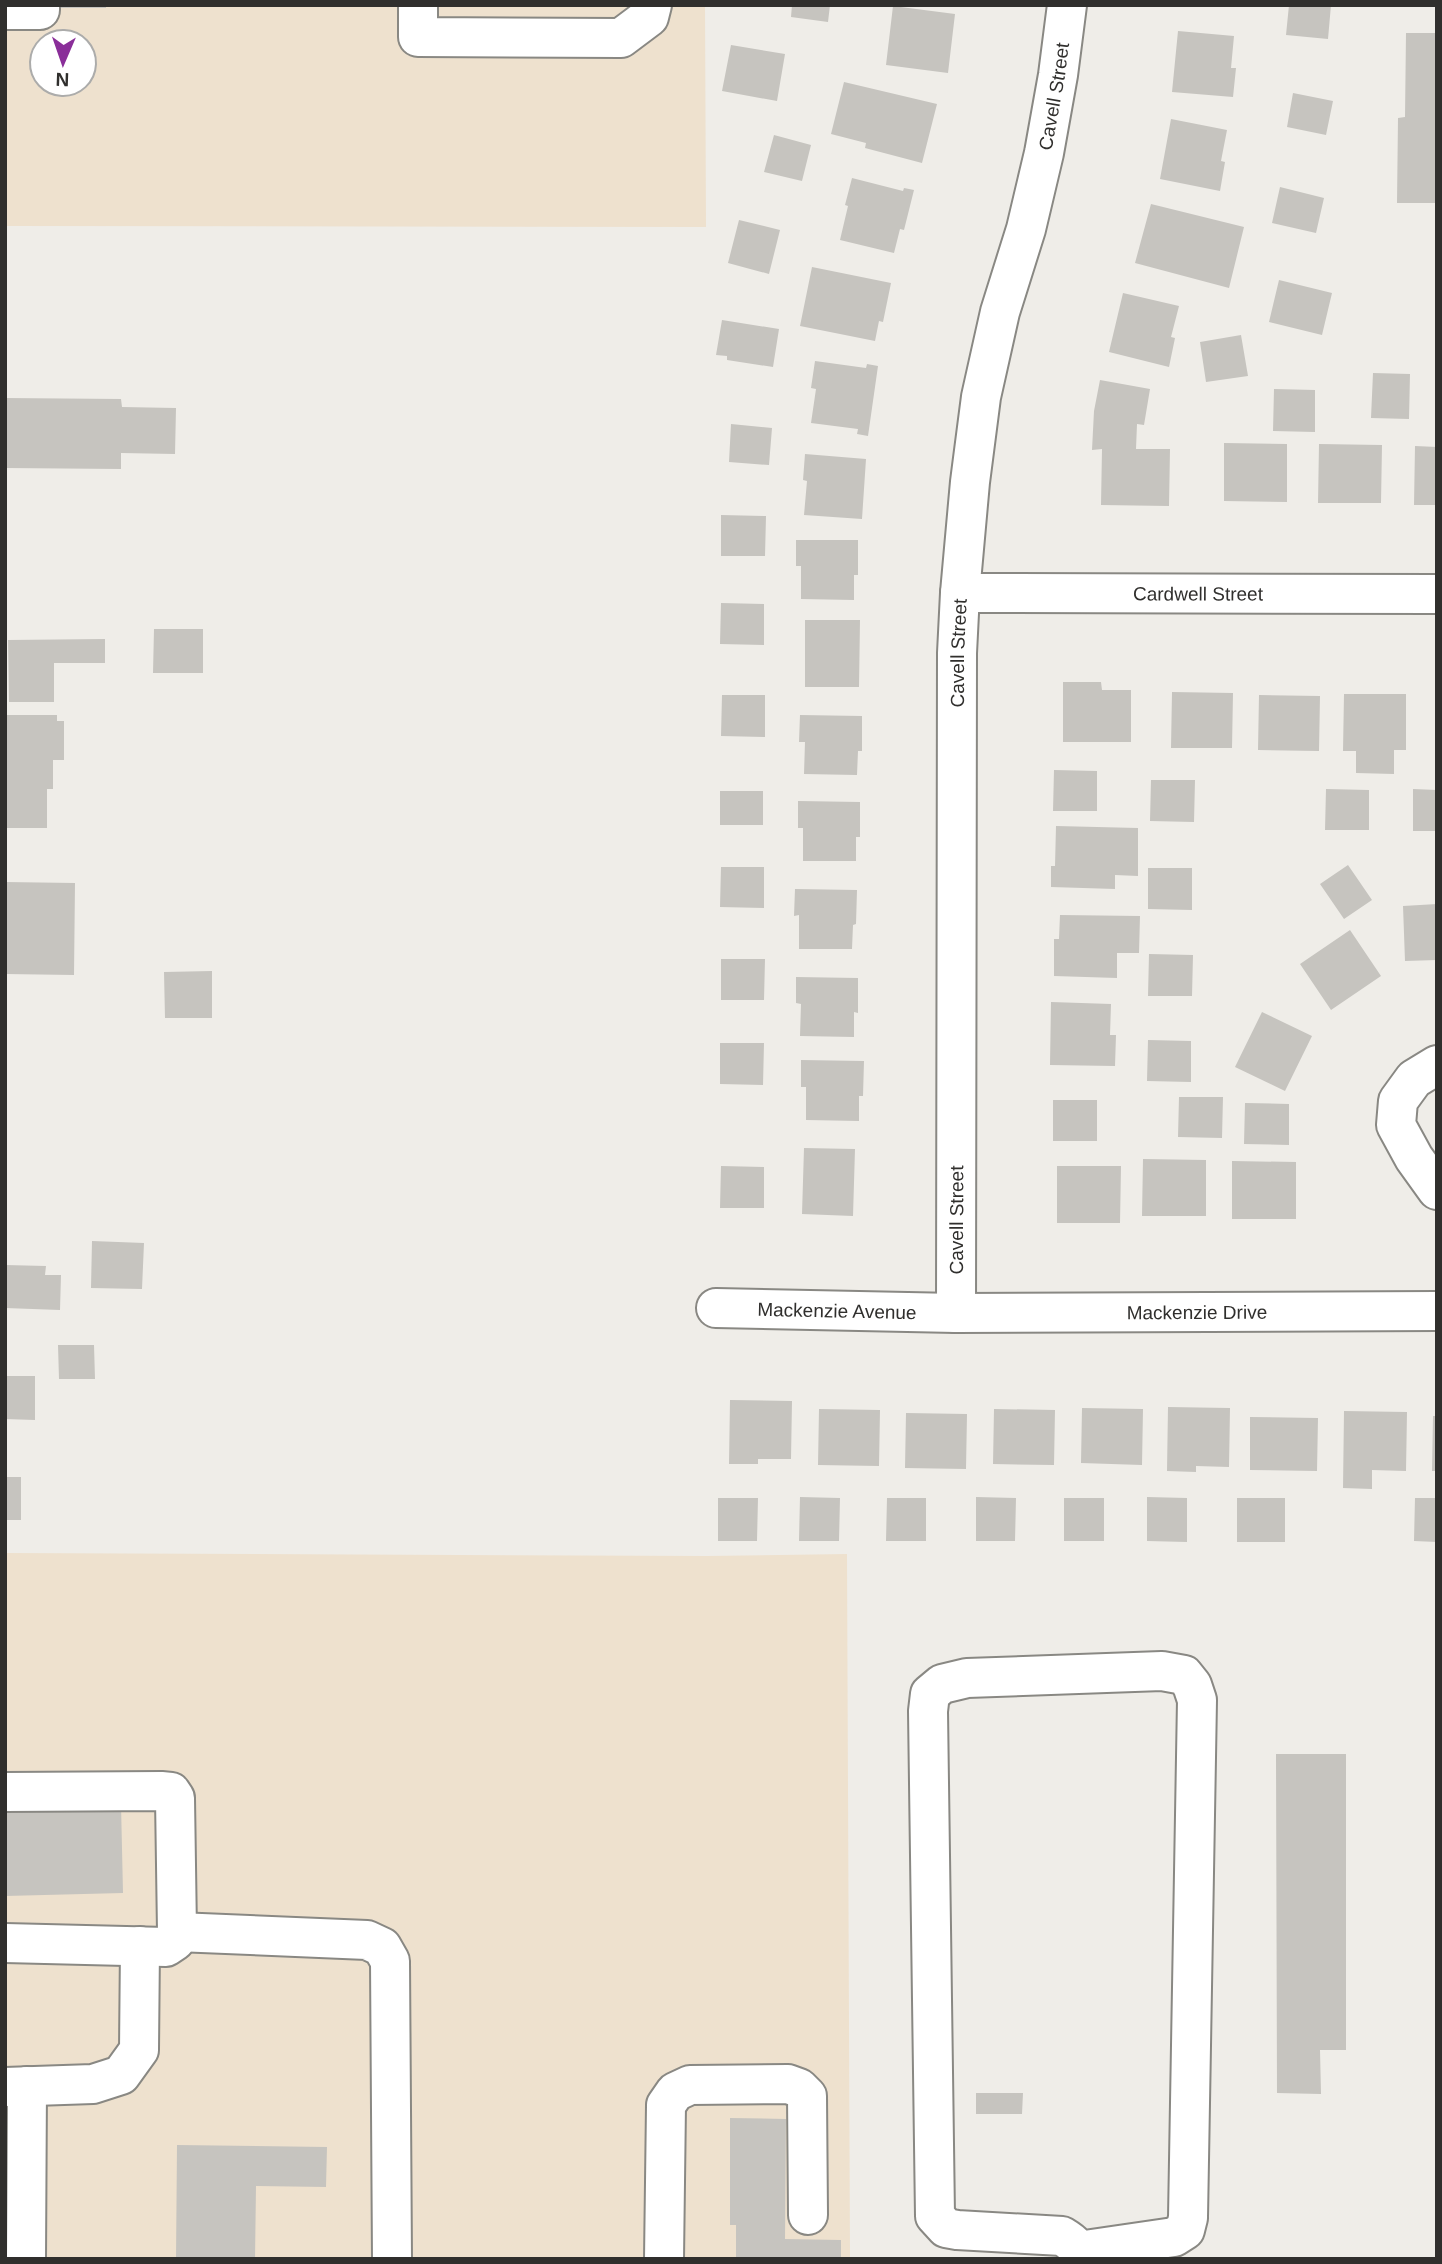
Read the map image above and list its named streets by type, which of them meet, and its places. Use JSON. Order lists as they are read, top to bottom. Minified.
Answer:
{"streets":{"street":["Cavell Street","Cardwell Street","Mackenzie Avenue","Mackenzie Drive"]},"crossings":[["Cavell Street","Cardwell Street"],["Cavell Street","Mackenzie Avenue"],["Cavell Street","Mackenzie Drive"],["Mackenzie Avenue","Mackenzie Drive"]],"north":"bottom"}
